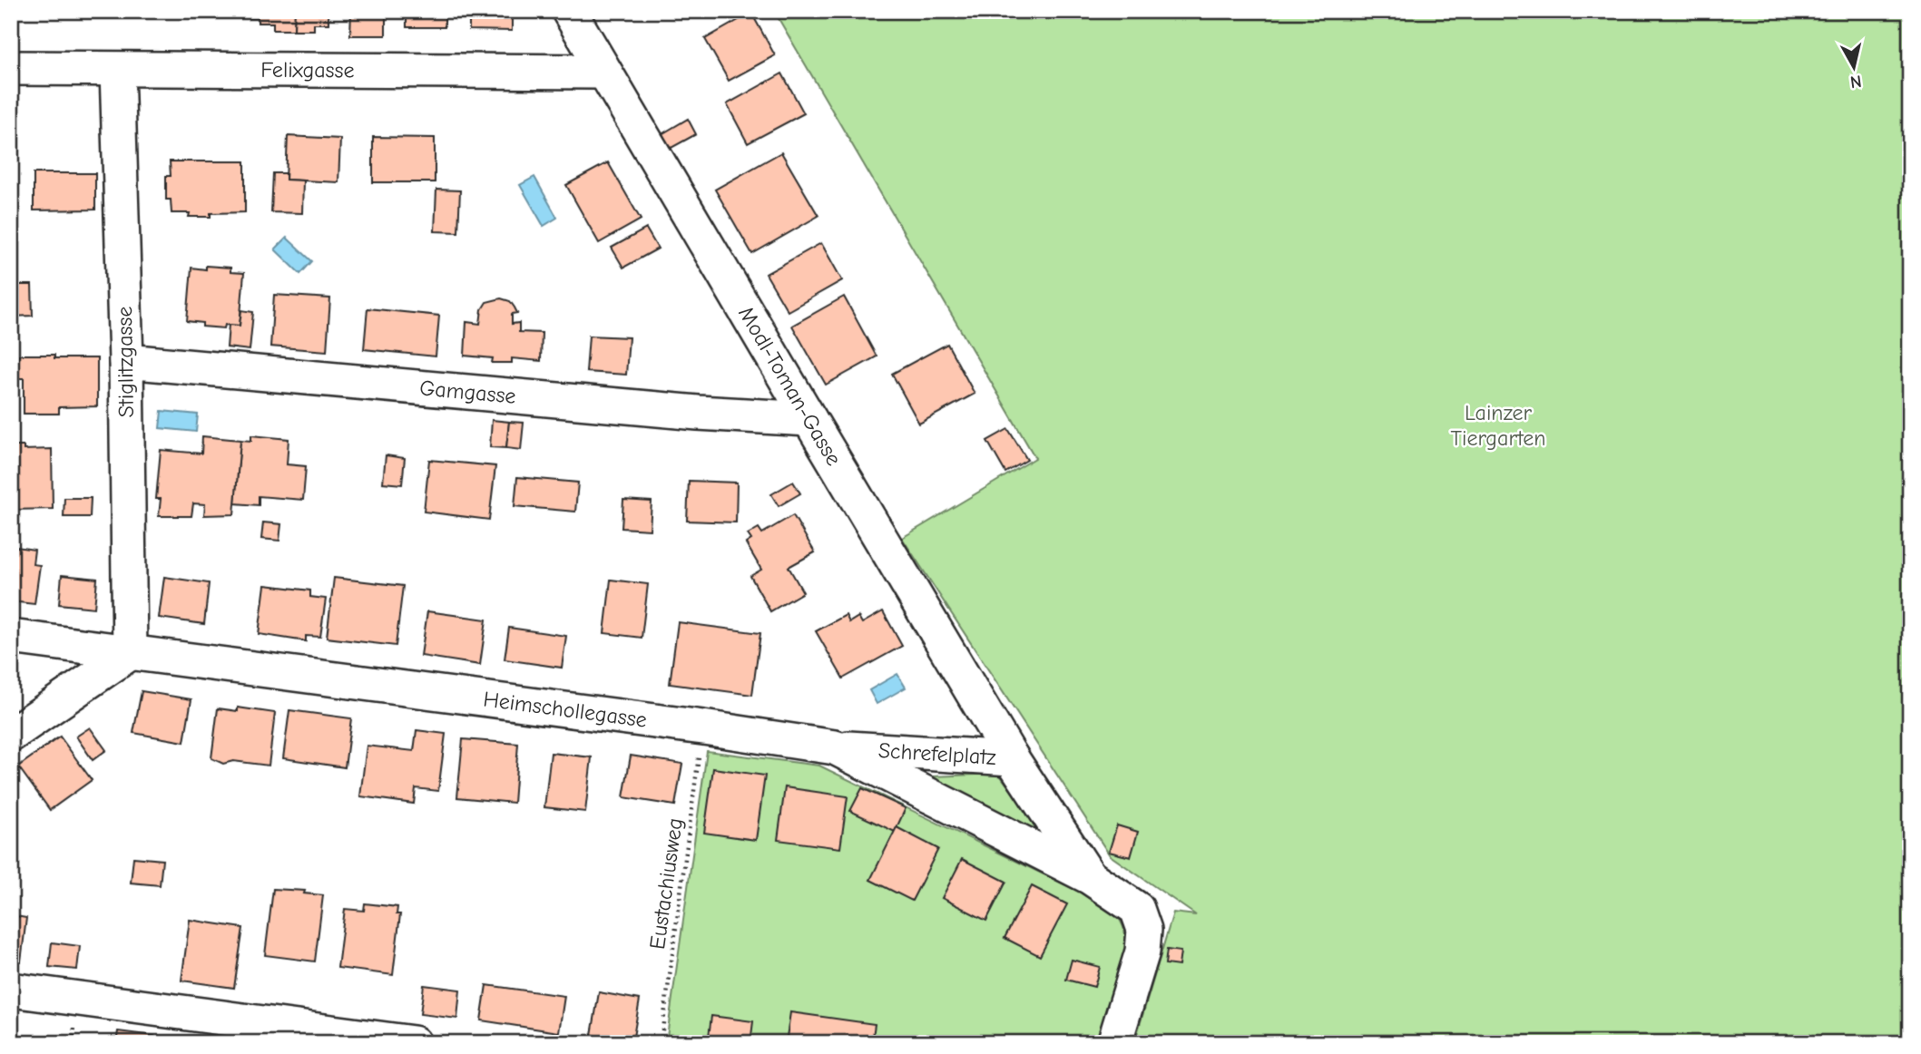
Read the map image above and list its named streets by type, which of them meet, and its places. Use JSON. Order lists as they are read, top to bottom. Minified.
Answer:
{"streets":{"street":["Felixgasse","Stiglitzgasse","Modl-Toman-Gasse","Gamgasse","Heimschollegasse","Schrefelplatz"],"path":["Eustachiusweg"]},"crossings":[["Felixgasse","Stiglitzgasse"],["Felixgasse","Modl-Toman-Gasse"],["Stiglitzgasse","Gamgasse"],["Stiglitzgasse","Heimschollegasse"],["Modl-Toman-Gasse","Gamgasse"],["Modl-Toman-Gasse","Schrefelplatz"],["Heimschollegasse","Schrefelplatz"],["Heimschollegasse","Eustachiusweg"]],"parks":["Lainzer Tiergarten"],"north":"bottom"}
